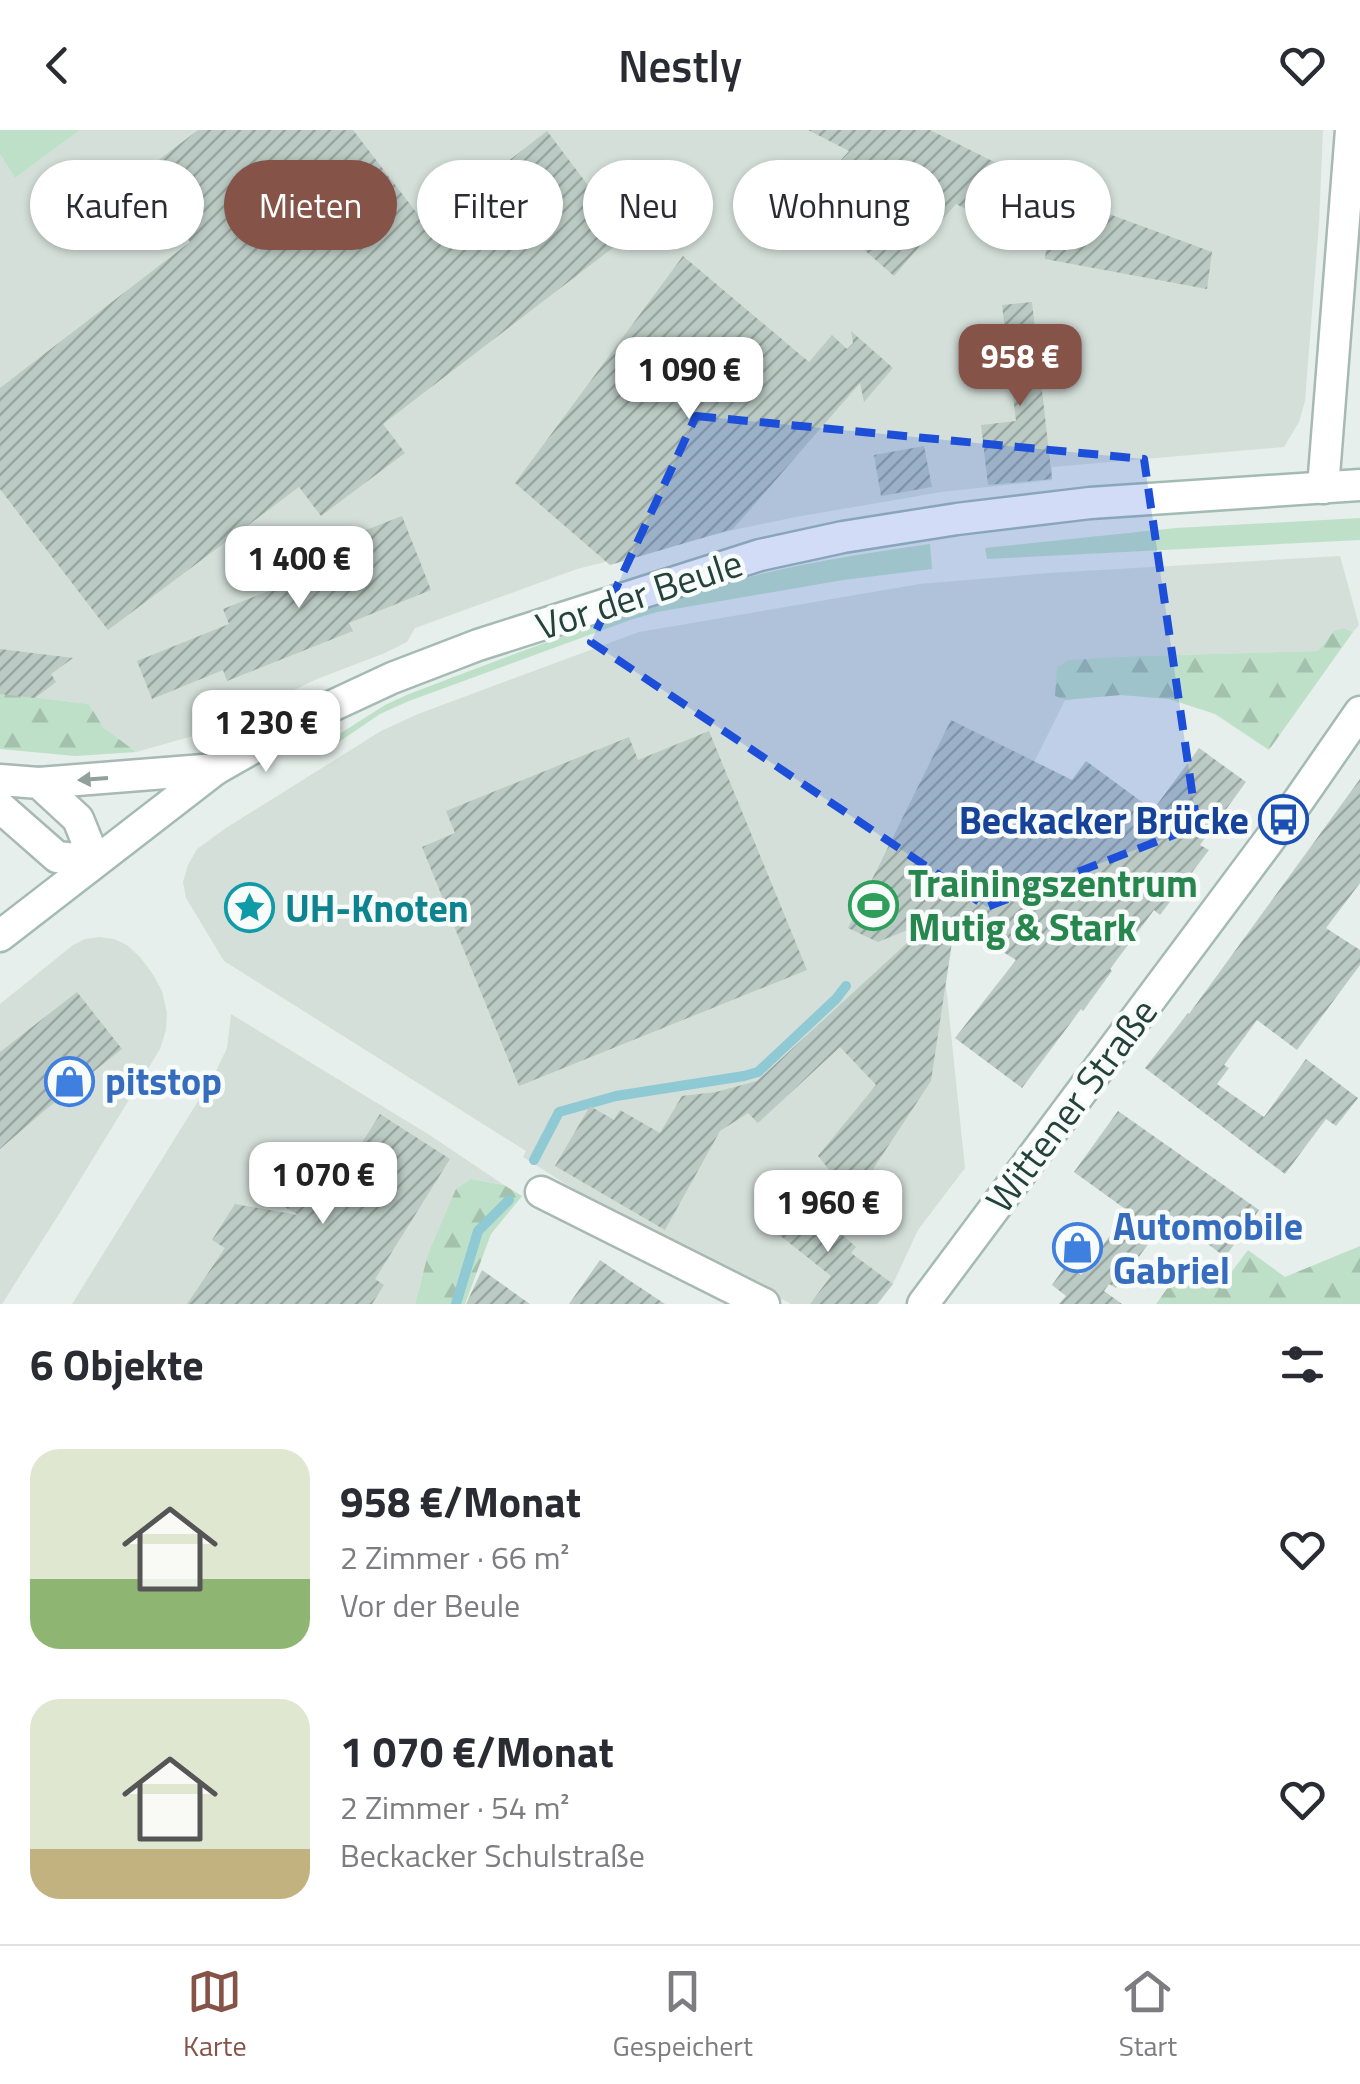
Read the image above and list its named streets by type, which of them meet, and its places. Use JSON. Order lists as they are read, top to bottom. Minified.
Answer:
{"streets":{"street":["Vor der Beule","Wittener Straße"]},"places":{"bus stop":["Beckacker Brücke"],"sports":["Trainingszentrum Mutig & Stark"],"place":["UH-Knoten"],"shop":["pitstop","Automobile Gabriel"]},"page":{"header":"Nestly","chip":["Kaufen","Mieten","Filter","Neu","Wohnung","Haus"],"price":["958 €","1 090 €","1 400 €","1 230 €","1 070 €","1 960 €"],"heading":"6 Objekte","list":[{"name":"958 €/Monat","note":"2 Zimmer · 66 m² · Vor der Beule"},{"name":"1 070 €/Monat","note":"2 Zimmer · 54 m² · Beckacker Schulstraße"}],"tabs":["Karte","Gespeichert","Start"]}}
